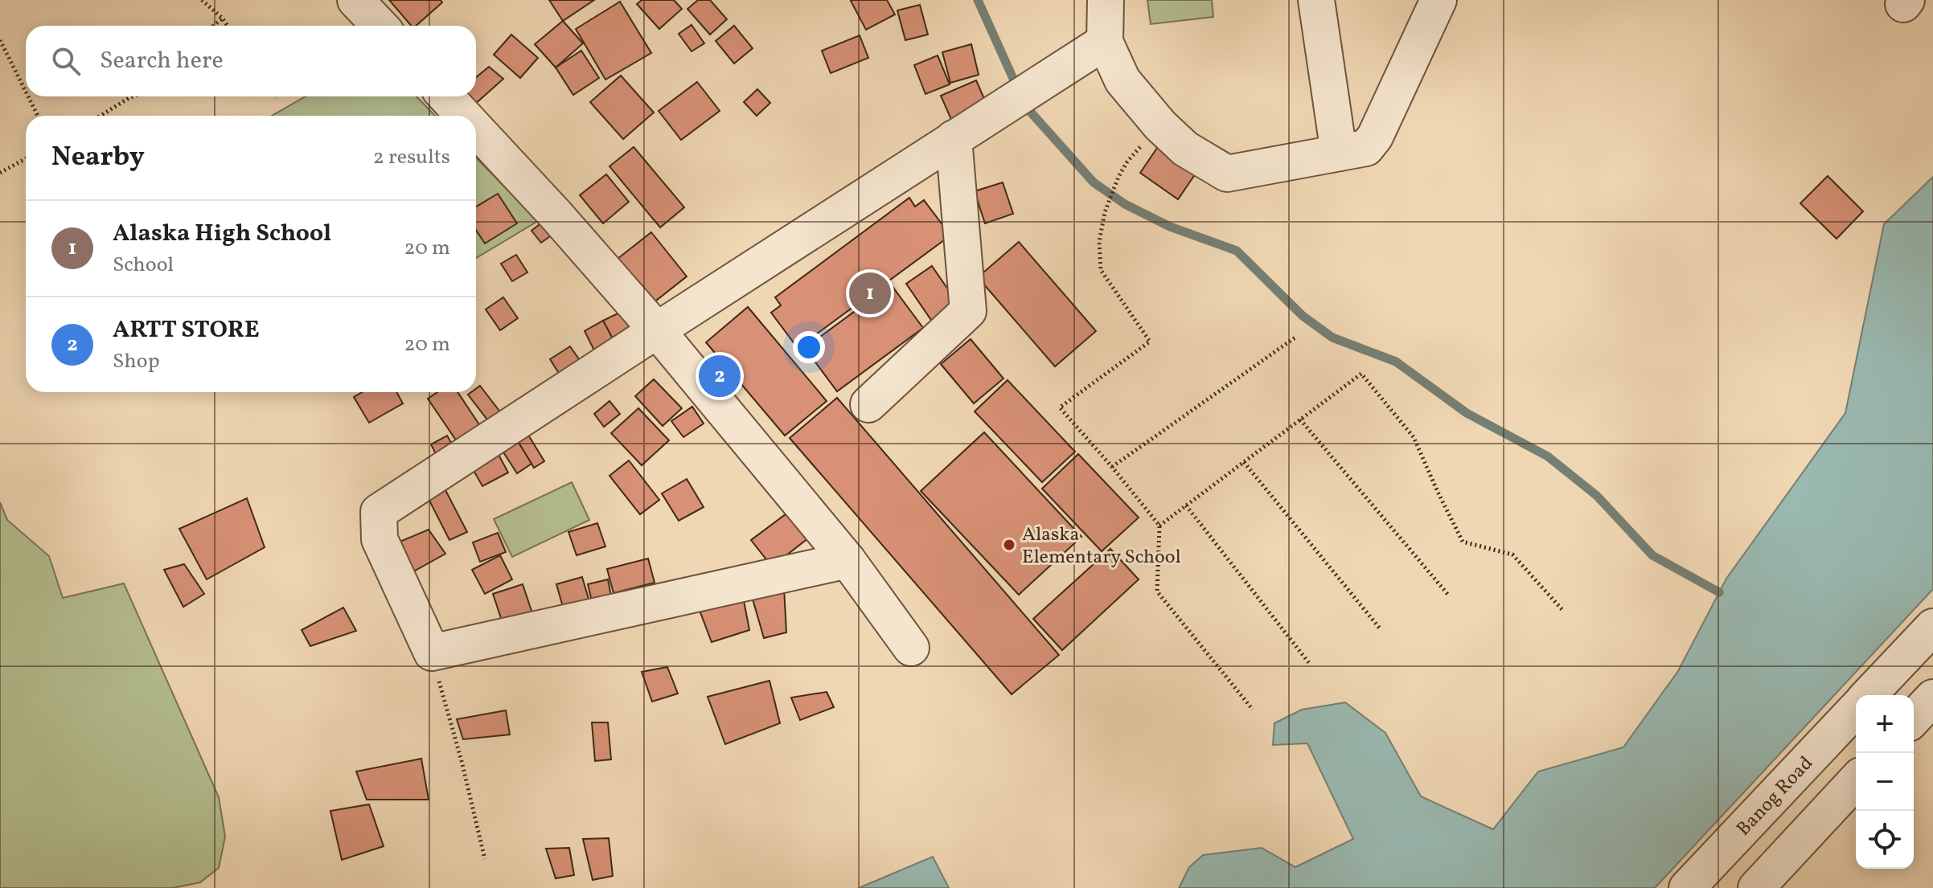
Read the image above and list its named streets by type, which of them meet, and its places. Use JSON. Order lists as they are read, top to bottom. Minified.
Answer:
{"streets":{"street":["Banog Road"]},"places":["Alaska Elementary School"],"page":{"search":"Search here","heading":["Nearby","2 results"],"list":[{"mark":"1","name":"Alaska High School","note":"School","value":"20 m"},{"mark":"2","name":"ARTT STORE","note":"Shop","value":"20 m"}],"pins":["1","2"],"map_buttons":["+","−"]}}
